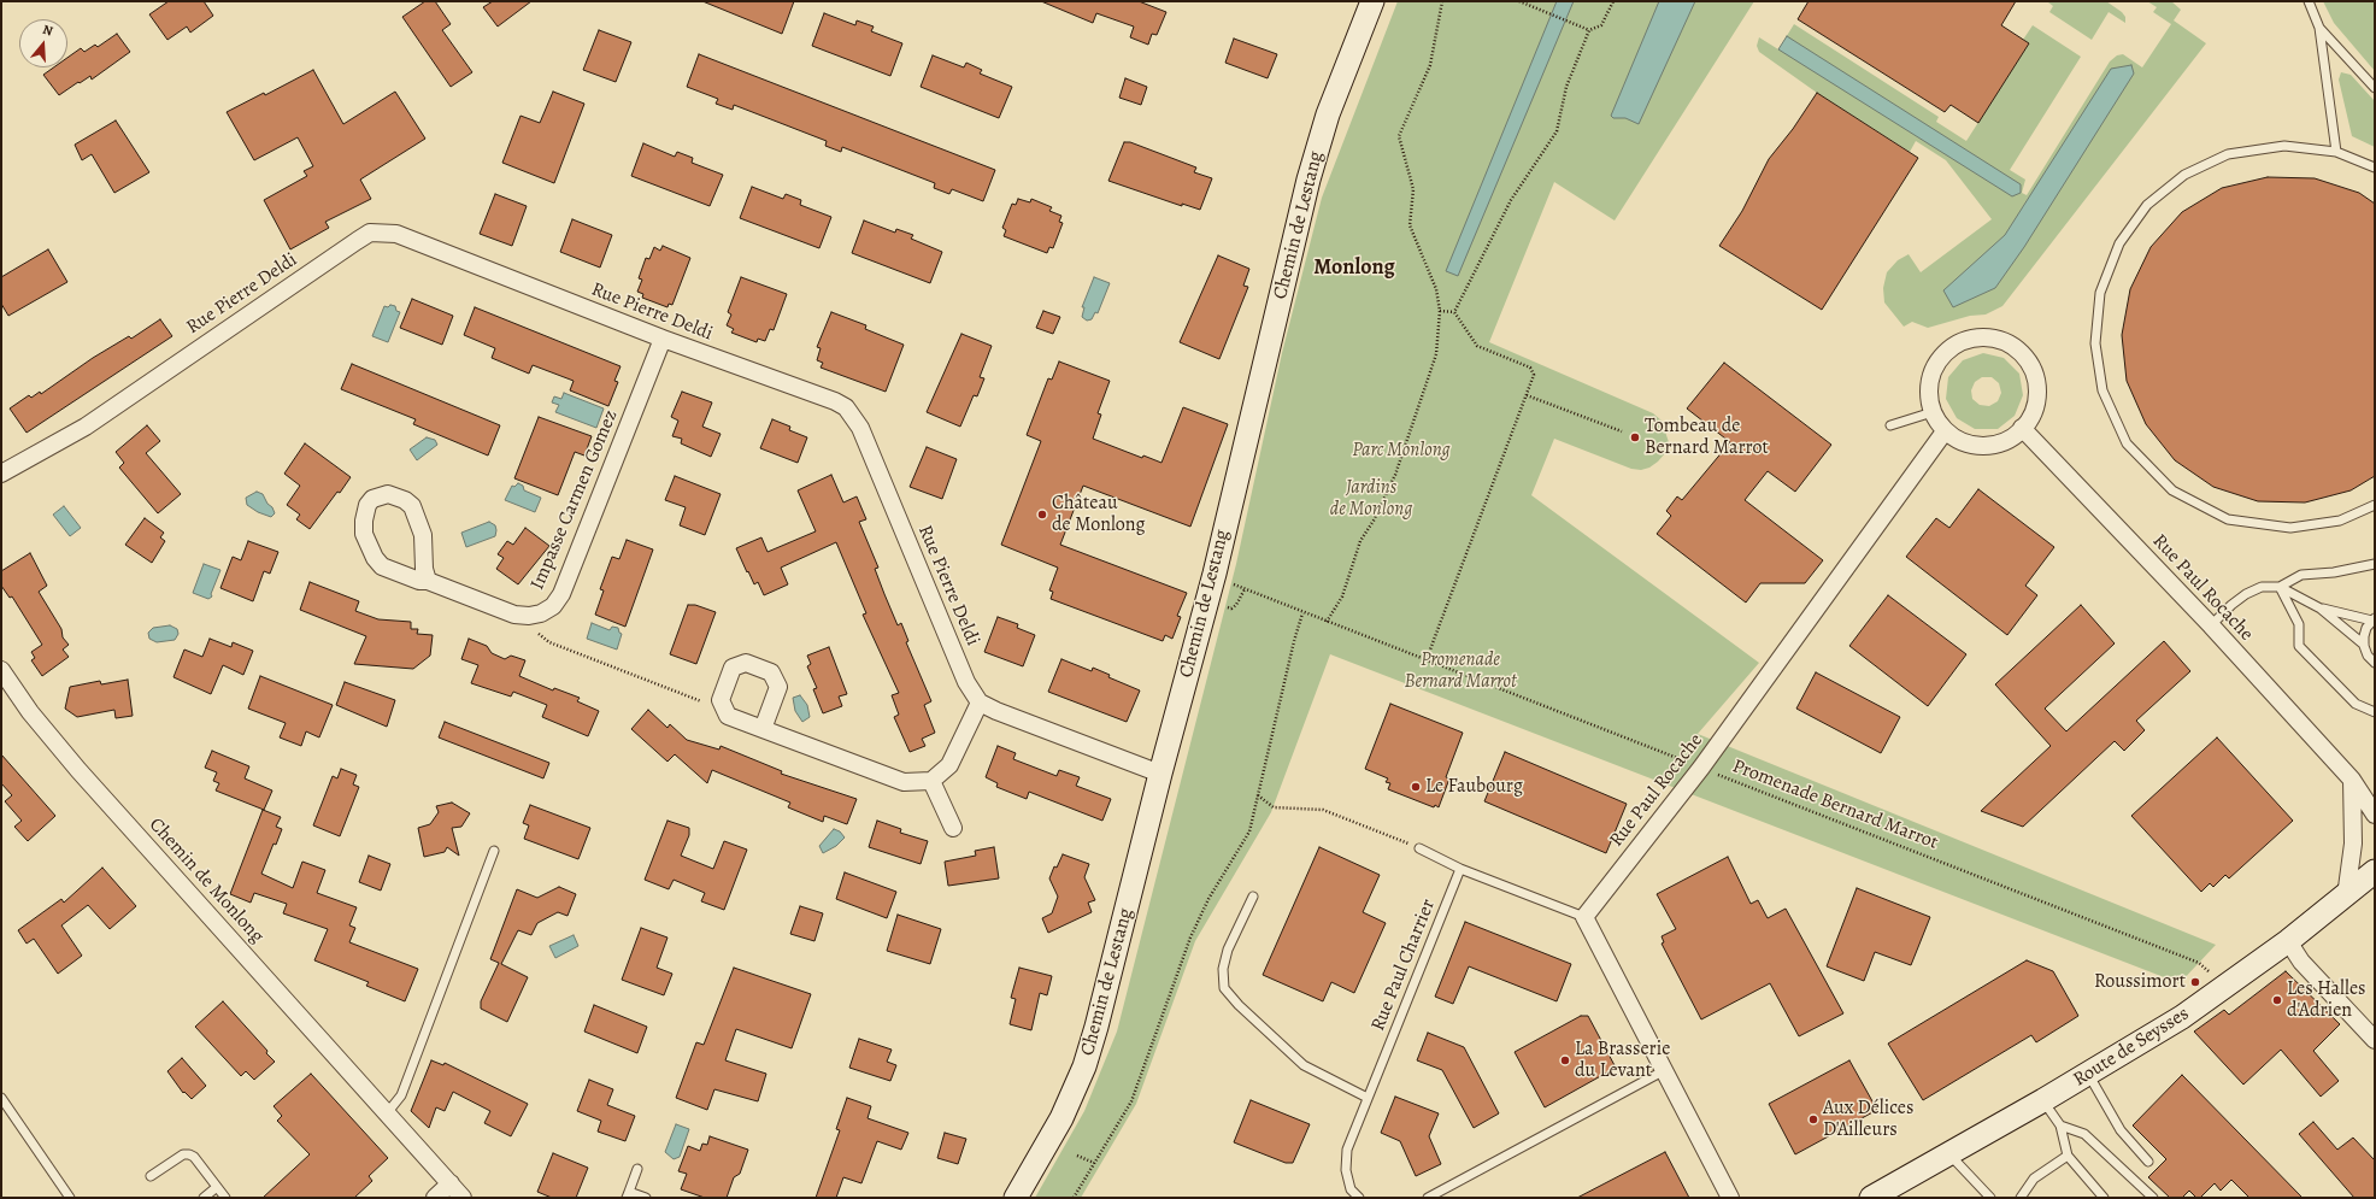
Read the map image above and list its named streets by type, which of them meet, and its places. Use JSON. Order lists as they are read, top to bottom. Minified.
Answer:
{"streets":{"street":["Chemin de Lestang","Rue Pierre Deldi","Impasse Carmen Gomez","Rue Paul Rocache","Chemin de Monlong","Route de Seysses"],"lane":["Rue Paul Charrier"],"path":["Promenade Bernard Marrot"]},"crossings":[["Chemin de Lestang","Promenade Bernard Marrot"],["Rue Pierre Deldi","Impasse Carmen Gomez"],["Rue Paul Rocache","Promenade Bernard Marrot"],["Promenade Bernard Marrot","Route de Seysses"]],"districts":["Monlong"],"parks":["Parc Monlong","Jardins de Monlong","Promenade Bernard Marrot"],"places":["Tombeau de Bernard Marrot","Château de Monlong","Le Faubourg","Roussimort","Les Halles d'Adrien","La Brasserie du Levant","Aux Délices D'Ailleurs"],"north":"top"}
